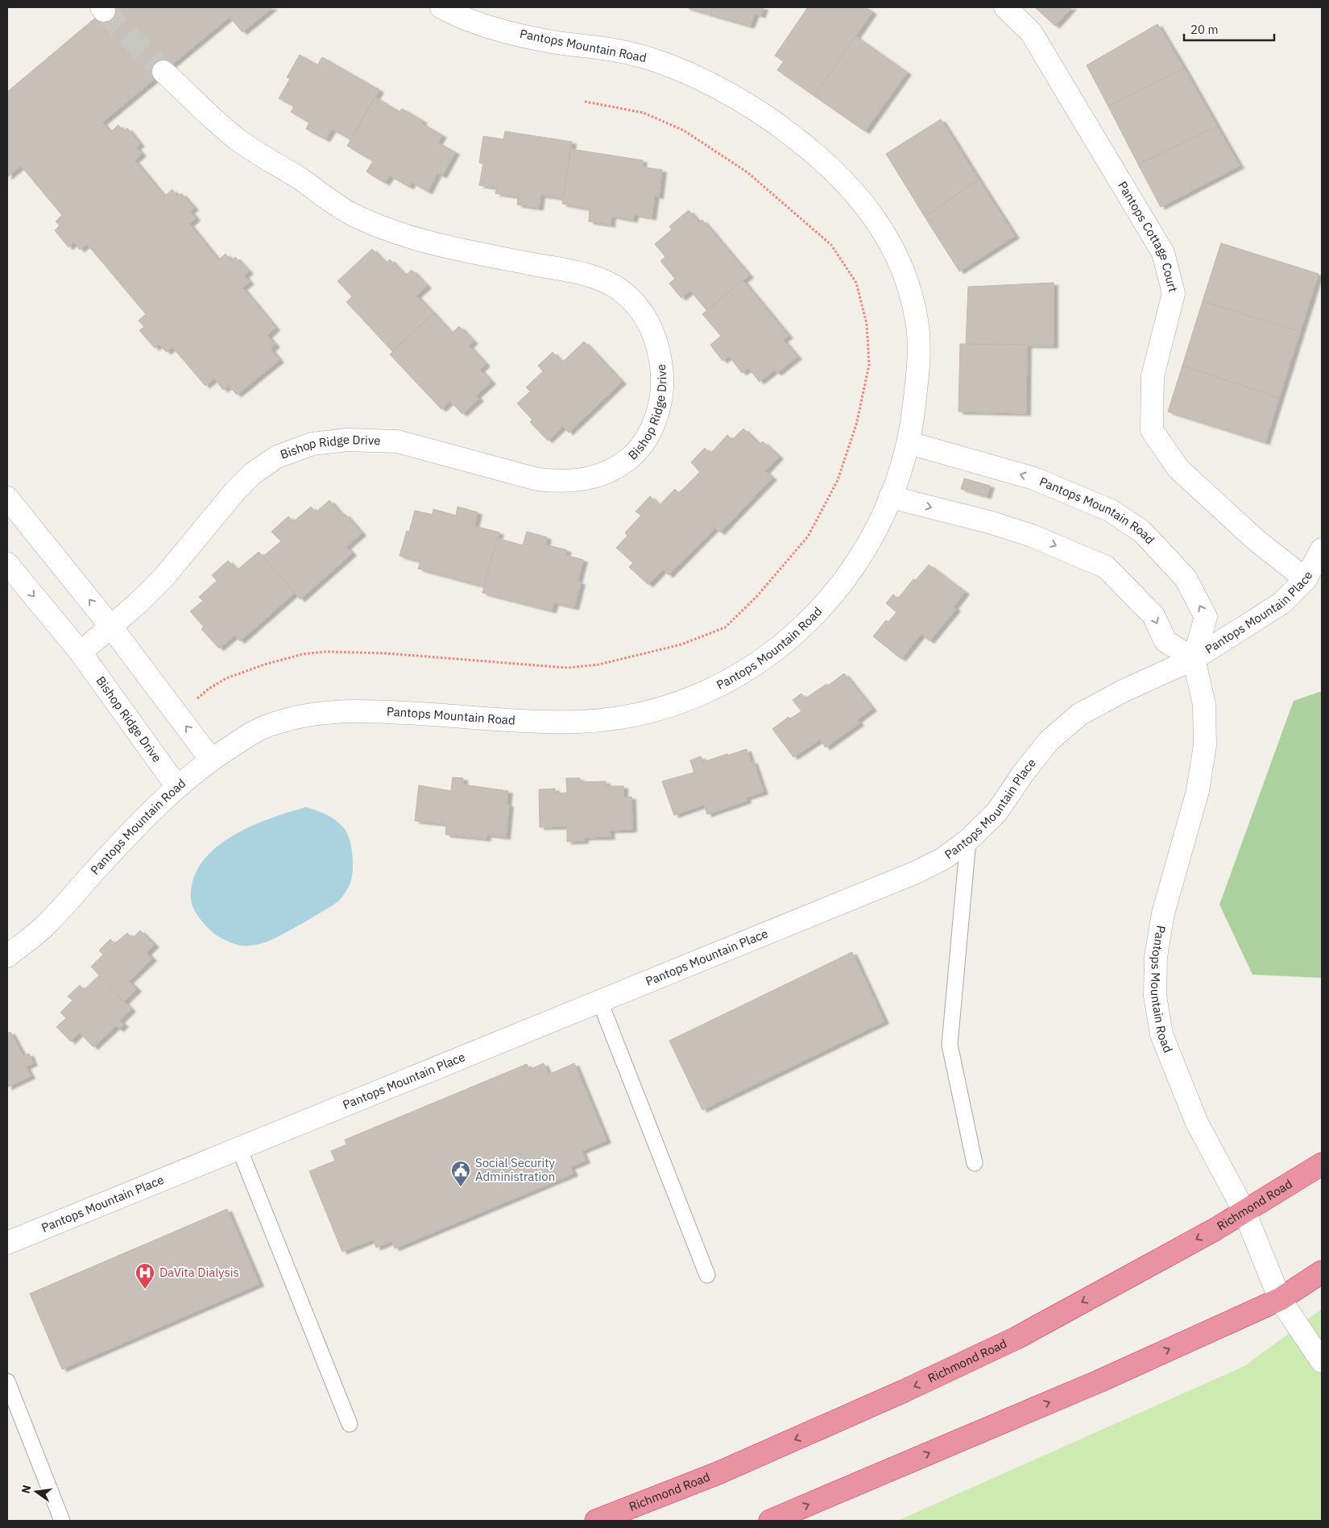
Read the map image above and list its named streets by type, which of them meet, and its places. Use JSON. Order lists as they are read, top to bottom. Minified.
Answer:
{"streets":{"highway":["Richmond Road"],"street":["Pantops Mountain Road","Pantops Cottage Court","Bishop Ridge Drive","Pantops Mountain Place"]},"crossings":[["Pantops Mountain Road","Bishop Ridge Drive"],["Pantops Mountain Road","Pantops Mountain Place"],["Pantops Mountain Road","Richmond Road"],["Pantops Cottage Court","Pantops Mountain Place"]],"places":{"public building":["Social Security Administration"],"hospital":["DaVita Dialysis"]},"scale_bar":"20 m","north":"left"}
